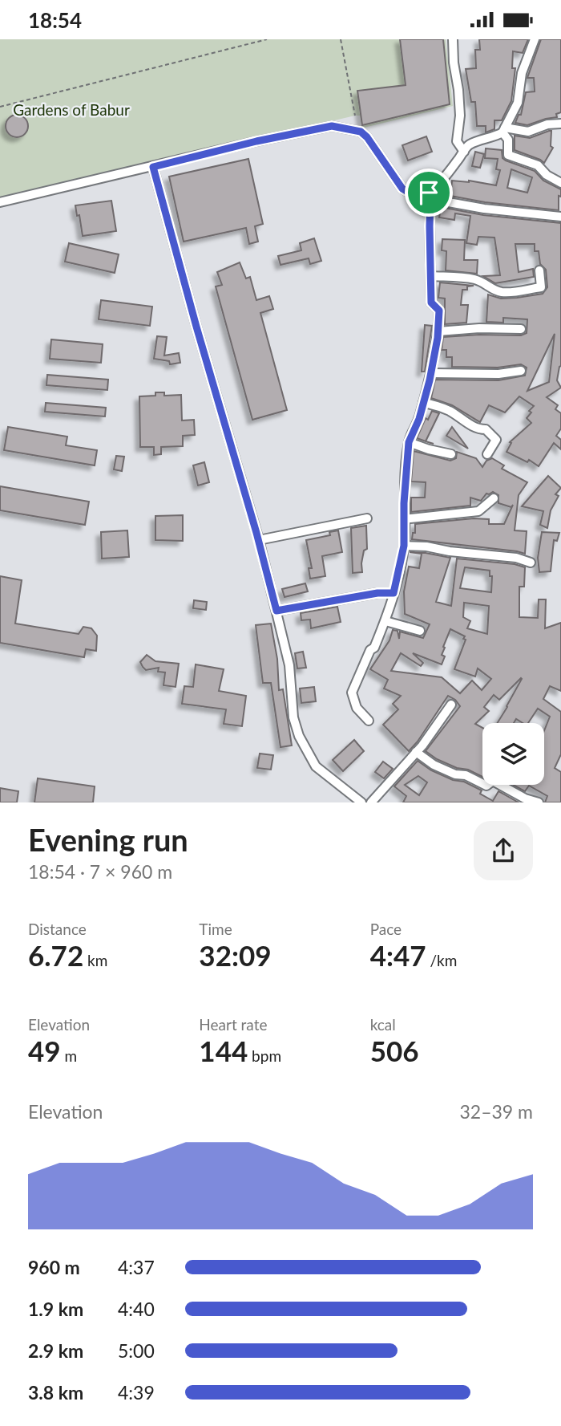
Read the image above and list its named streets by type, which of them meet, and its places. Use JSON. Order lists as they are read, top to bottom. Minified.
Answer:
{"parks":["Gardens of Babur"],"page":{"status":"18:54","heading":["Evening run","18:54 · 7 × 960 m"],"stats":[["Distance","6.72 km"],["Time","32:09"],["Pace","4:47 /km"],["Elevation","49 m"],["Heart rate","144 bpm"],["kcal","506"]],"chart":["Elevation","32–39 m"],"list":[{"name":"960 m","note":"4:37"},{"name":"1.9 km","note":"4:40"},{"name":"2.9 km","note":"5:00"},{"name":"3.8 km","note":"4:39"}]}}
